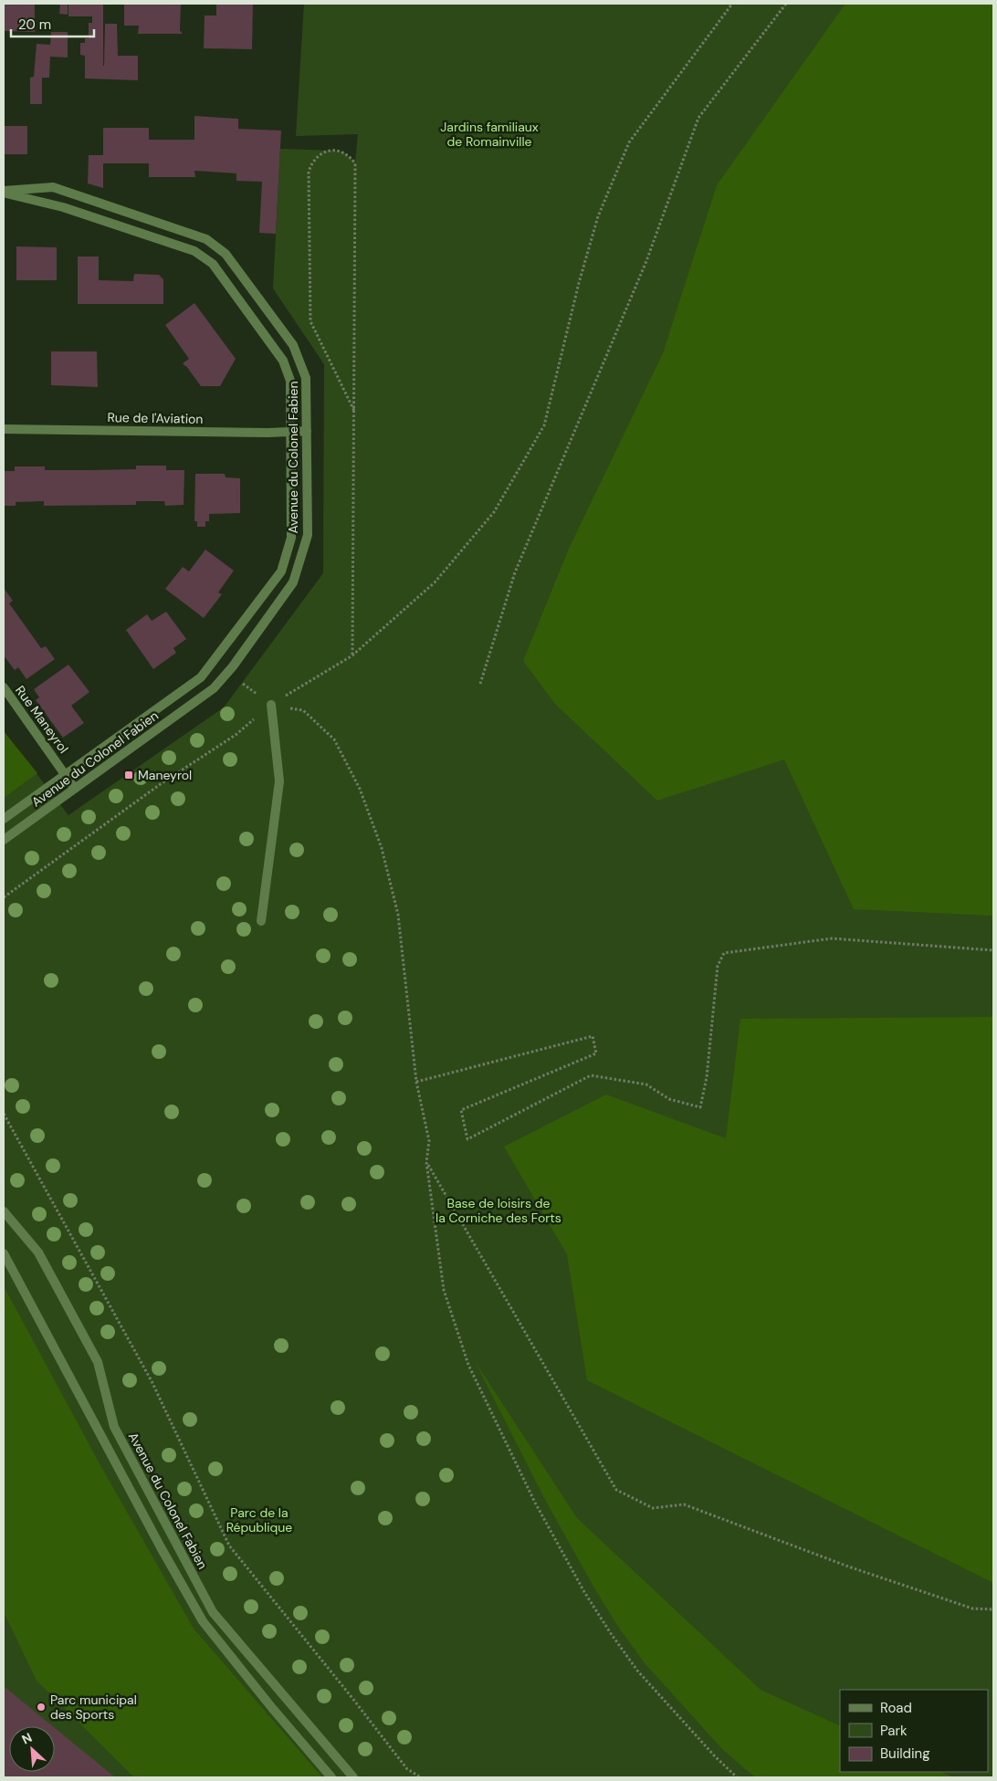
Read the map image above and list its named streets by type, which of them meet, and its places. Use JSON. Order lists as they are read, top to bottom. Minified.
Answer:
{"streets":{"street":["Rue de l'Aviation","Avenue du Colonel Fabien","Rue Maneyrol"]},"crossings":[["Rue de l'Aviation","Avenue du Colonel Fabien"],["Avenue du Colonel Fabien","Rue Maneyrol"]],"parks":["Jardins familiaux de Romainville","Base de loisirs de la Corniche des Forts","Parc de la République"],"places":{"transit":["Maneyrol"],"other":["Parc municipal des Sports"]},"legend":["Road","Park","Building"],"scale_bar":"20 m","north":"top left"}
